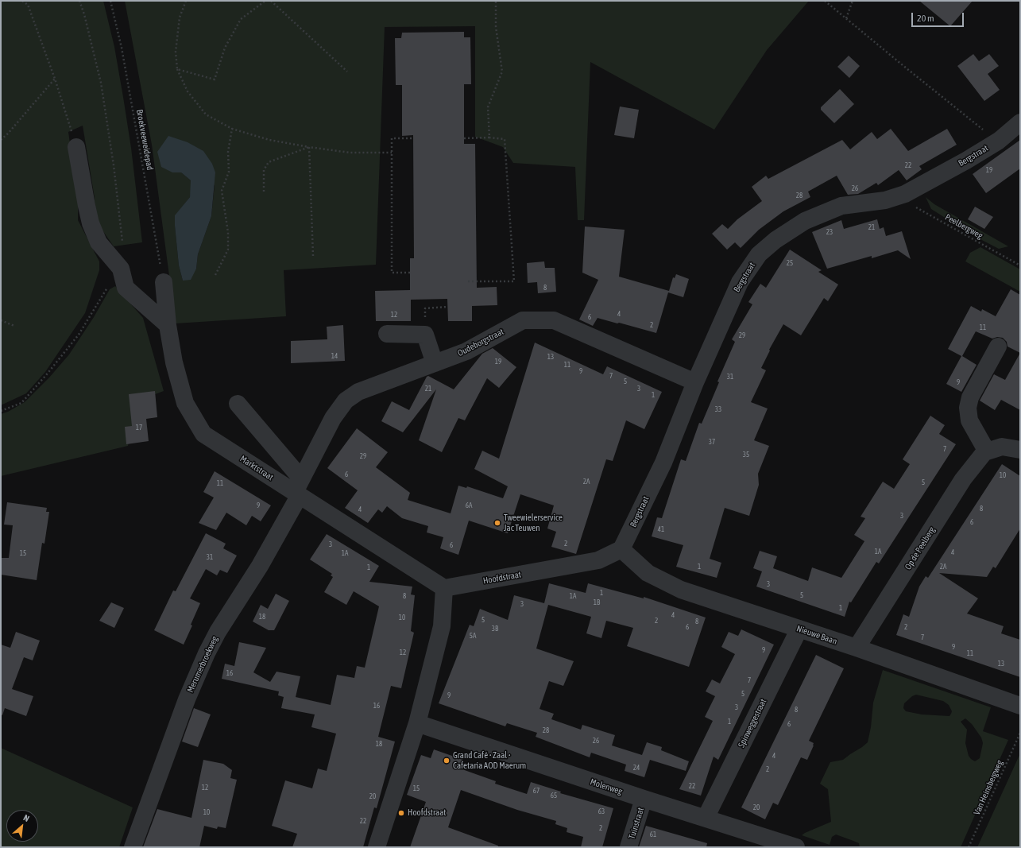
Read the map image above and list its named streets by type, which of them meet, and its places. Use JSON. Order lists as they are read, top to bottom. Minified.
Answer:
{"streets":{"street":["Bergstraat","Oudeborgstraat","Marktstraat","Op de Peelberg","Hoofdstraat","Nieuwe Baan","Merumerbroekweg","Spinweggestraat","Molenweg","Tuinstraat"],"path":["Broekveeweidepad","Peelbergweg","Van Heinsbergweg"]},"crossings":[["Broekveeweidepad","Marktstraat"],["Bergstraat","Peelbergweg"],["Bergstraat","Oudeborgstraat"],["Bergstraat","Hoofdstraat"],["Bergstraat","Nieuwe Baan"],["Oudeborgstraat","Marktstraat"],["Oudeborgstraat","Merumerbroekweg"],["Marktstraat","Hoofdstraat"],["Marktstraat","Merumerbroekweg"],["Op de Peelberg","Nieuwe Baan"],["Hoofdstraat","Nieuwe Baan"],["Nieuwe Baan","Spinweggestraat"],["Spinweggestraat","Molenweg"],["Molenweg","Tuinstraat"]],"places":["Tweewielerservice Jac Teuwen","Grand Café • Zaal • Cafetaria AOD Maerum","Hoofdstraat"],"house_numbers":["22","19","26","28","21","23","25","8","4","12","6","2","11","29","14","13","19","11","9","7","31","5","9","21","3","1","33","17","37","7","35","29","6","10","2A","5","11","9","6A","8","4","3","6","41","2","3","6","1A","4","15","1A","31","1","2A","1","3","1","5","8","1A","1B","3","1","4","18","10","5","2","8","6","2","3B","5A","7","9","9","12","11","13","16","7","5","9","16","3","8","1","6","28","26","18","4","24","2","22","12","15","67","65","20","20","63","10","22","2","61"],"scale_bar":"20 m","north":"top right"}
